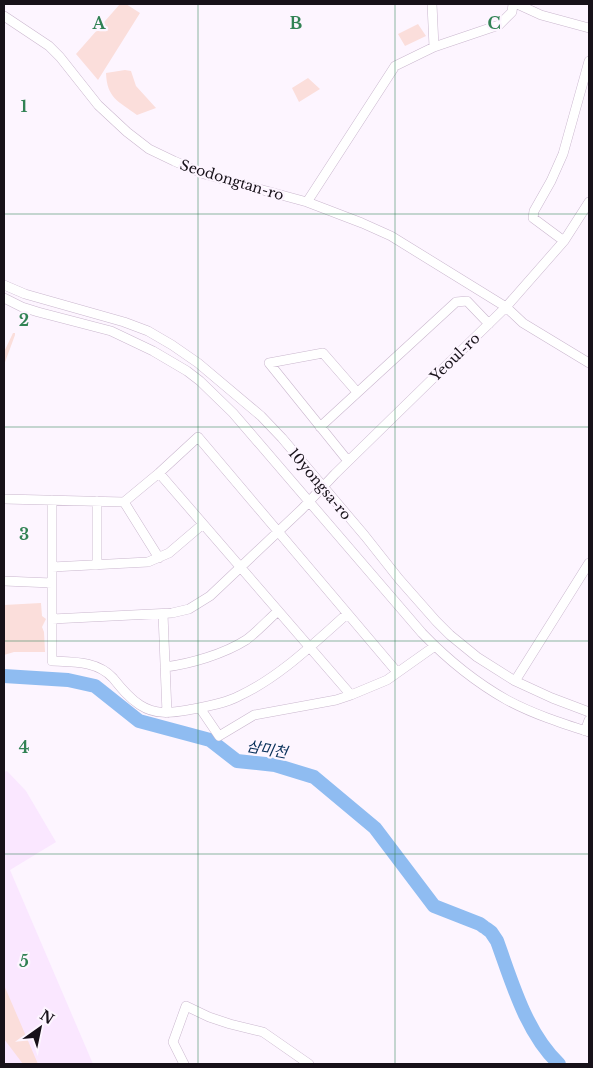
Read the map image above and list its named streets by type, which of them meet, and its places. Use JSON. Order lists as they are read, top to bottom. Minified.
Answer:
{"streets":{"street":["Seodongtan-ro","Yeoul-ro","10yongsa-ro"]},"crossings":[["Seodongtan-ro","Yeoul-ro"],["Yeoul-ro","10yongsa-ro"]],"water":["삼미천"],"north":"top right","grid":{"columns":["A","B","C"],"rows":["1","2","3","4","5"]}}
